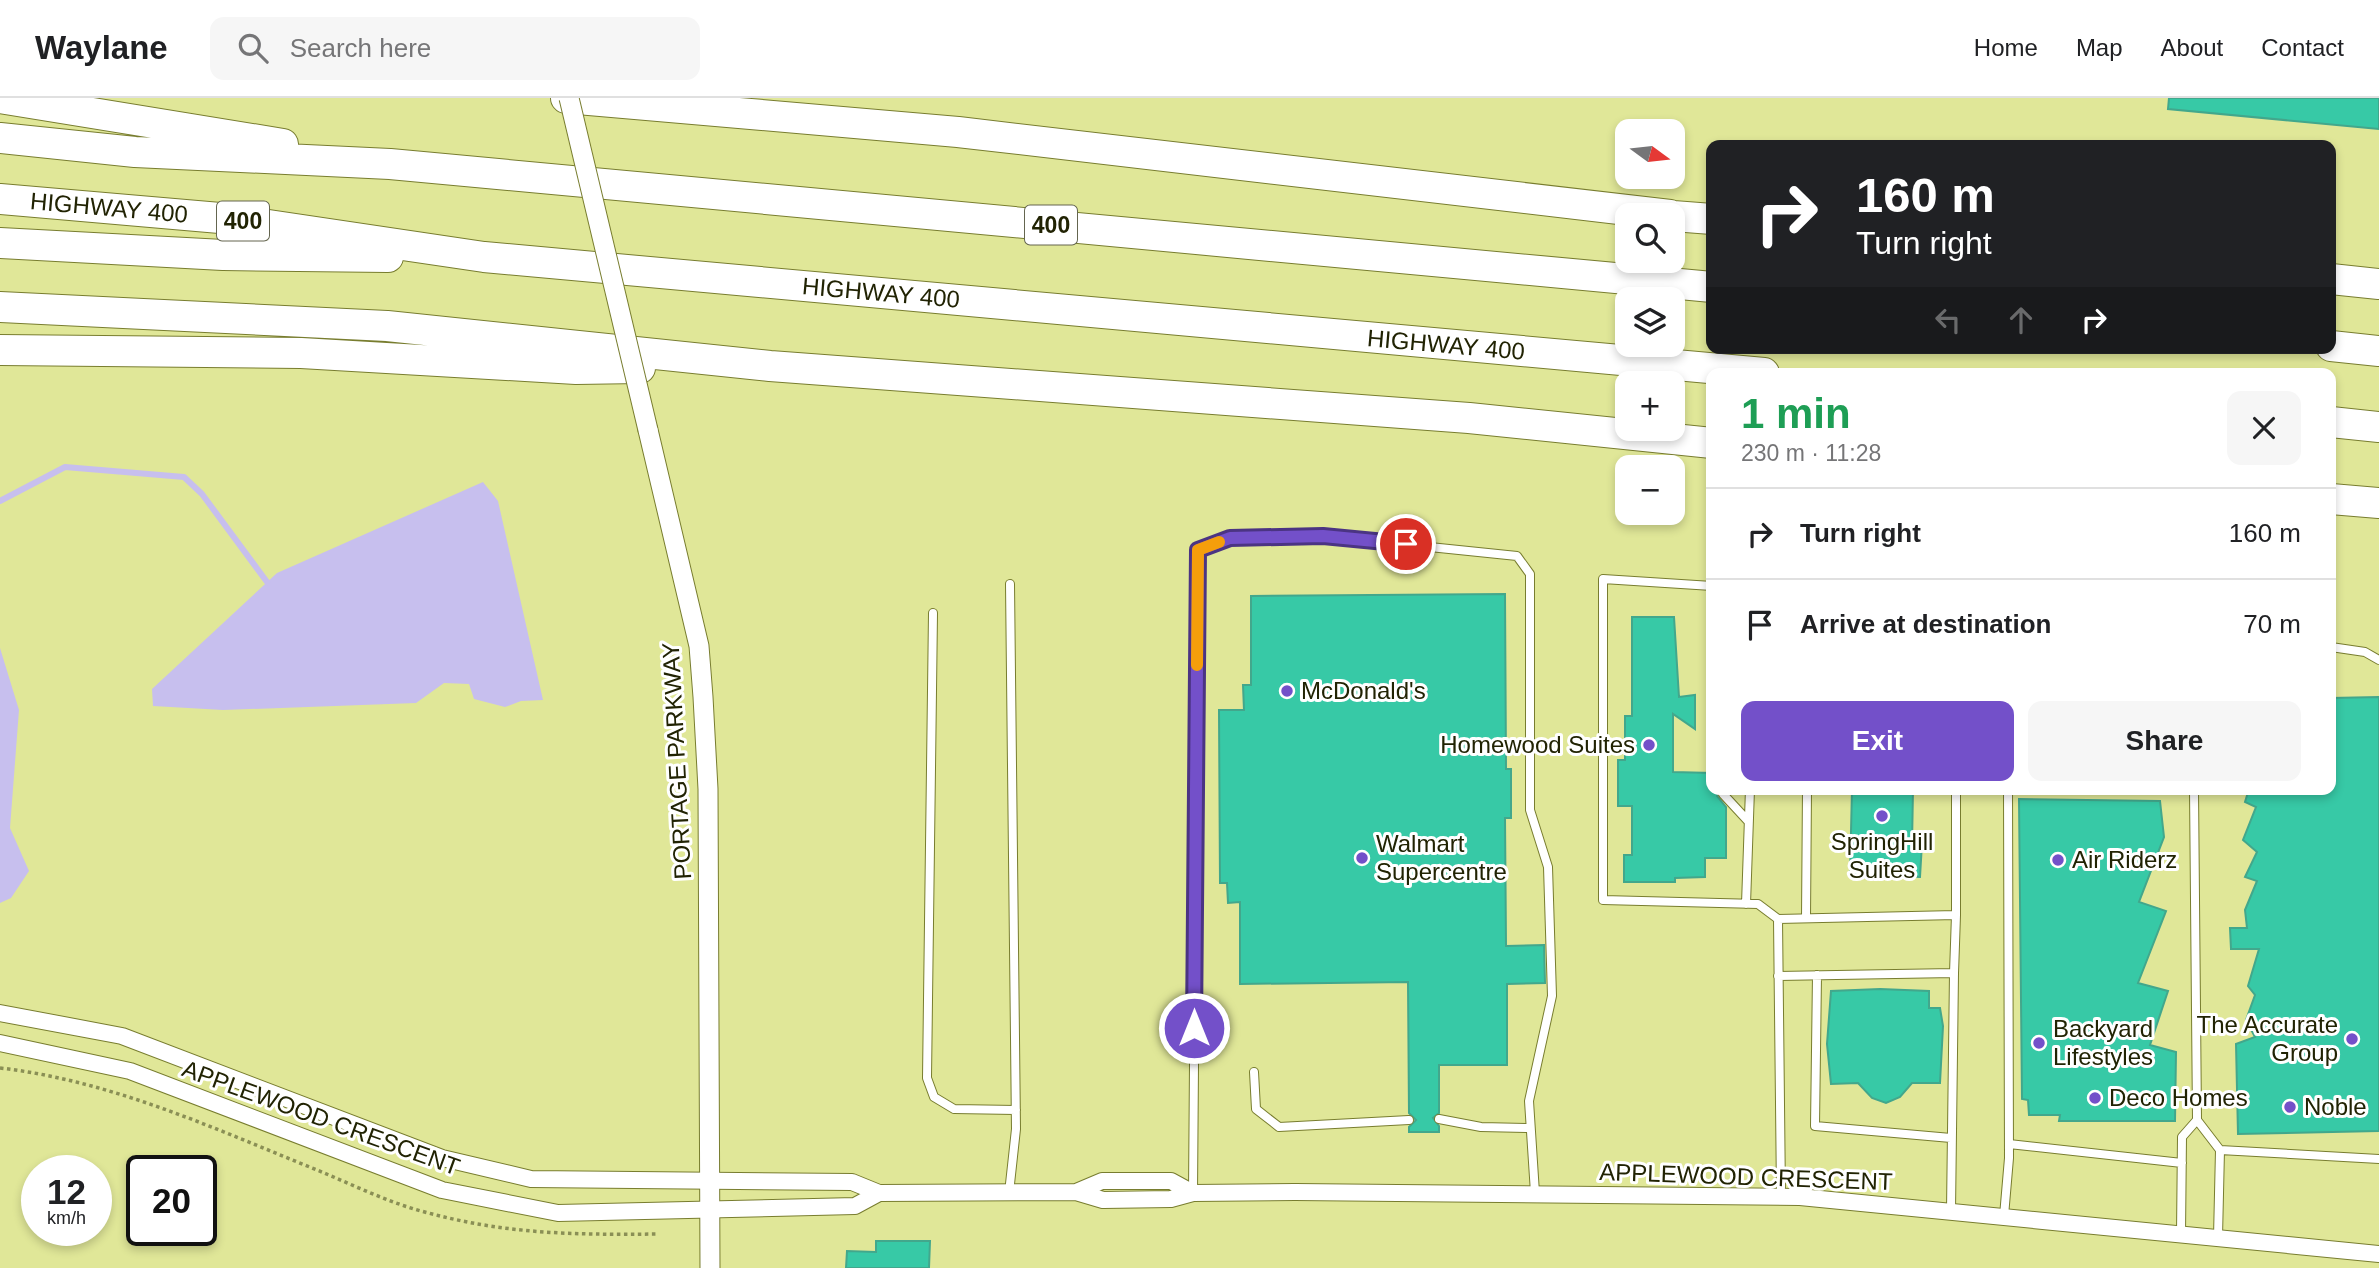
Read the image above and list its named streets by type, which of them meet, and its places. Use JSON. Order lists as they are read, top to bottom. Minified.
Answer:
{"streets":{"highway":["HIGHWAY 400","400"],"street":["PORTAGE PARKWAY","APPLEWOOD CRESCENT"]},"crossings":[["PORTAGE PARKWAY","APPLEWOOD CRESCENT"]],"places":["McDonald's","Homewood Suites","SpringHill Suites","Walmart Supercentre","Air Riderz","The Accurate Group","Backyard Lifestyles","Deco Homes","Noble"],"north":"right","page":{"header":"Waylane","search":"Search here","nav":["Home","Map","About","Contact"],"map_buttons":["+","−"],"turn":["160 m","Turn right"],"heading":["1 min","230 m · 11:28"],"list":[{"name":"Turn right","value":"160 m"},{"name":"Arrive at destination","value":"70 m"}],"buttons":["Exit","Share"],"speed":"12 km/h","limit":"20"}}
